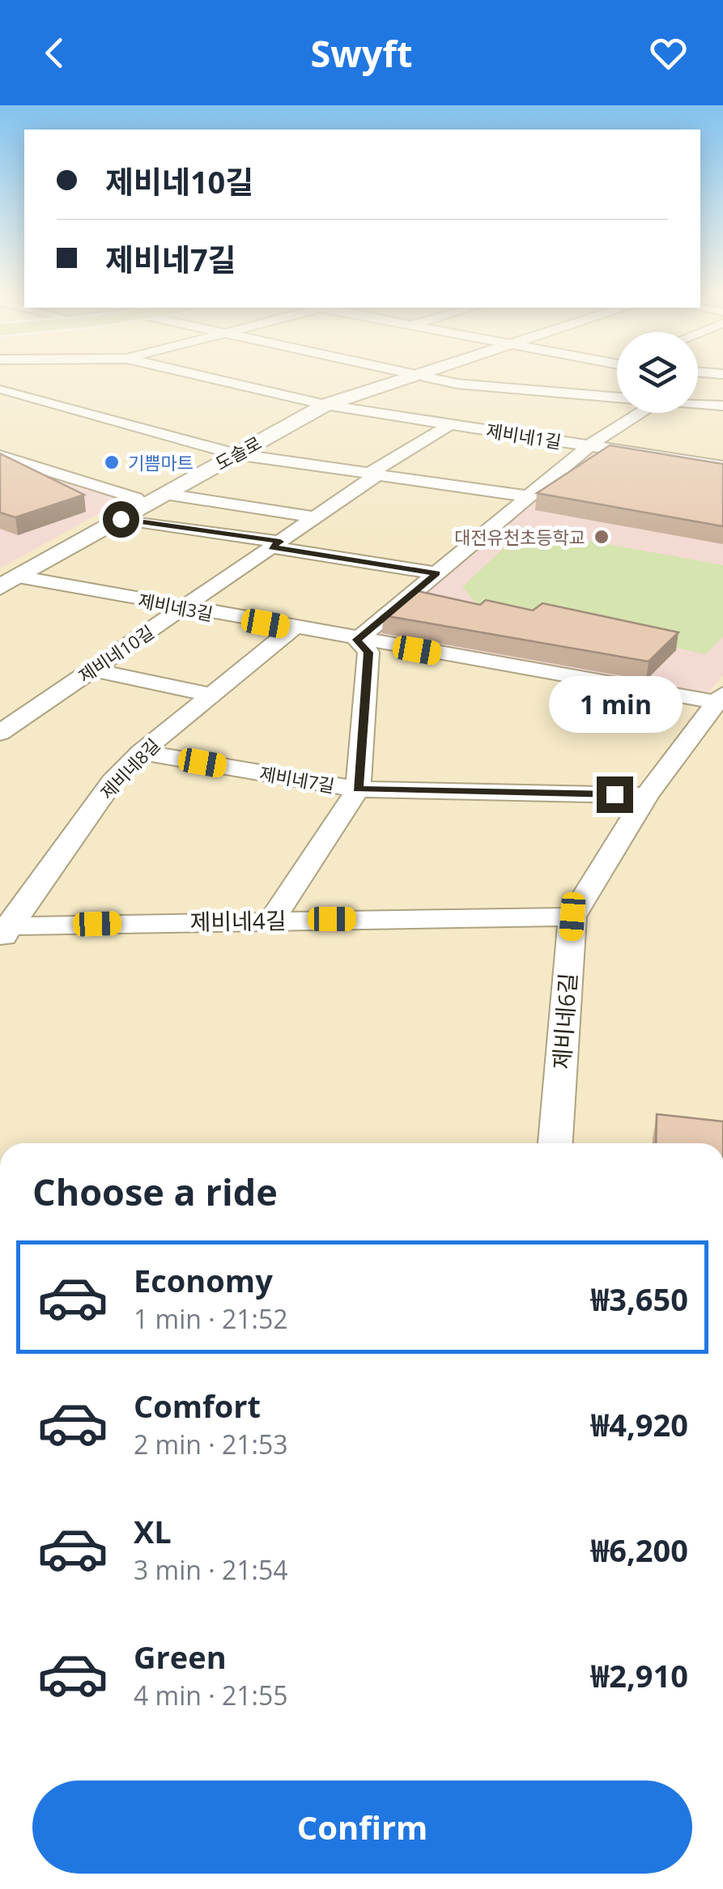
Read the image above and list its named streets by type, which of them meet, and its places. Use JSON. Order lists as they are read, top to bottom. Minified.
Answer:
{"streets":{"street":["제비네1길","도솔로","제비네3길","제비네10길","제비네8길","제비네7길","제비네4길","제비네6길"]},"crossings":[["제비네1길","도솔로"],["제비네1길","제비네10길"],["도솔로","제비네3길"],["제비네3길","제비네10길"],["제비네3길","제비네8길"],["제비네3길","제비네7길"],["제비네3길","제비네6길"],["제비네8길","제비네7길"],["제비네8길","제비네4길"],["제비네7길","제비네4길"],["제비네7길","제비네6길"],["제비네4길","제비네6길"]],"places":["기쁨마트","대전유천초등학교"],"page":{"header":"Swyft","banner":["제비네10길","제비네7길"],"bubble":"1 min","heading":"Choose a ride","list":[{"name":"Economy","note":"1 min · 21:52","value":"₩3,650"},{"name":"Comfort","note":"2 min · 21:53","value":"₩4,920"},{"name":"XL","note":"3 min · 21:54","value":"₩6,200"},{"name":"Green","note":"4 min · 21:55","value":"₩2,910"}],"buttons":"Confirm"}}
